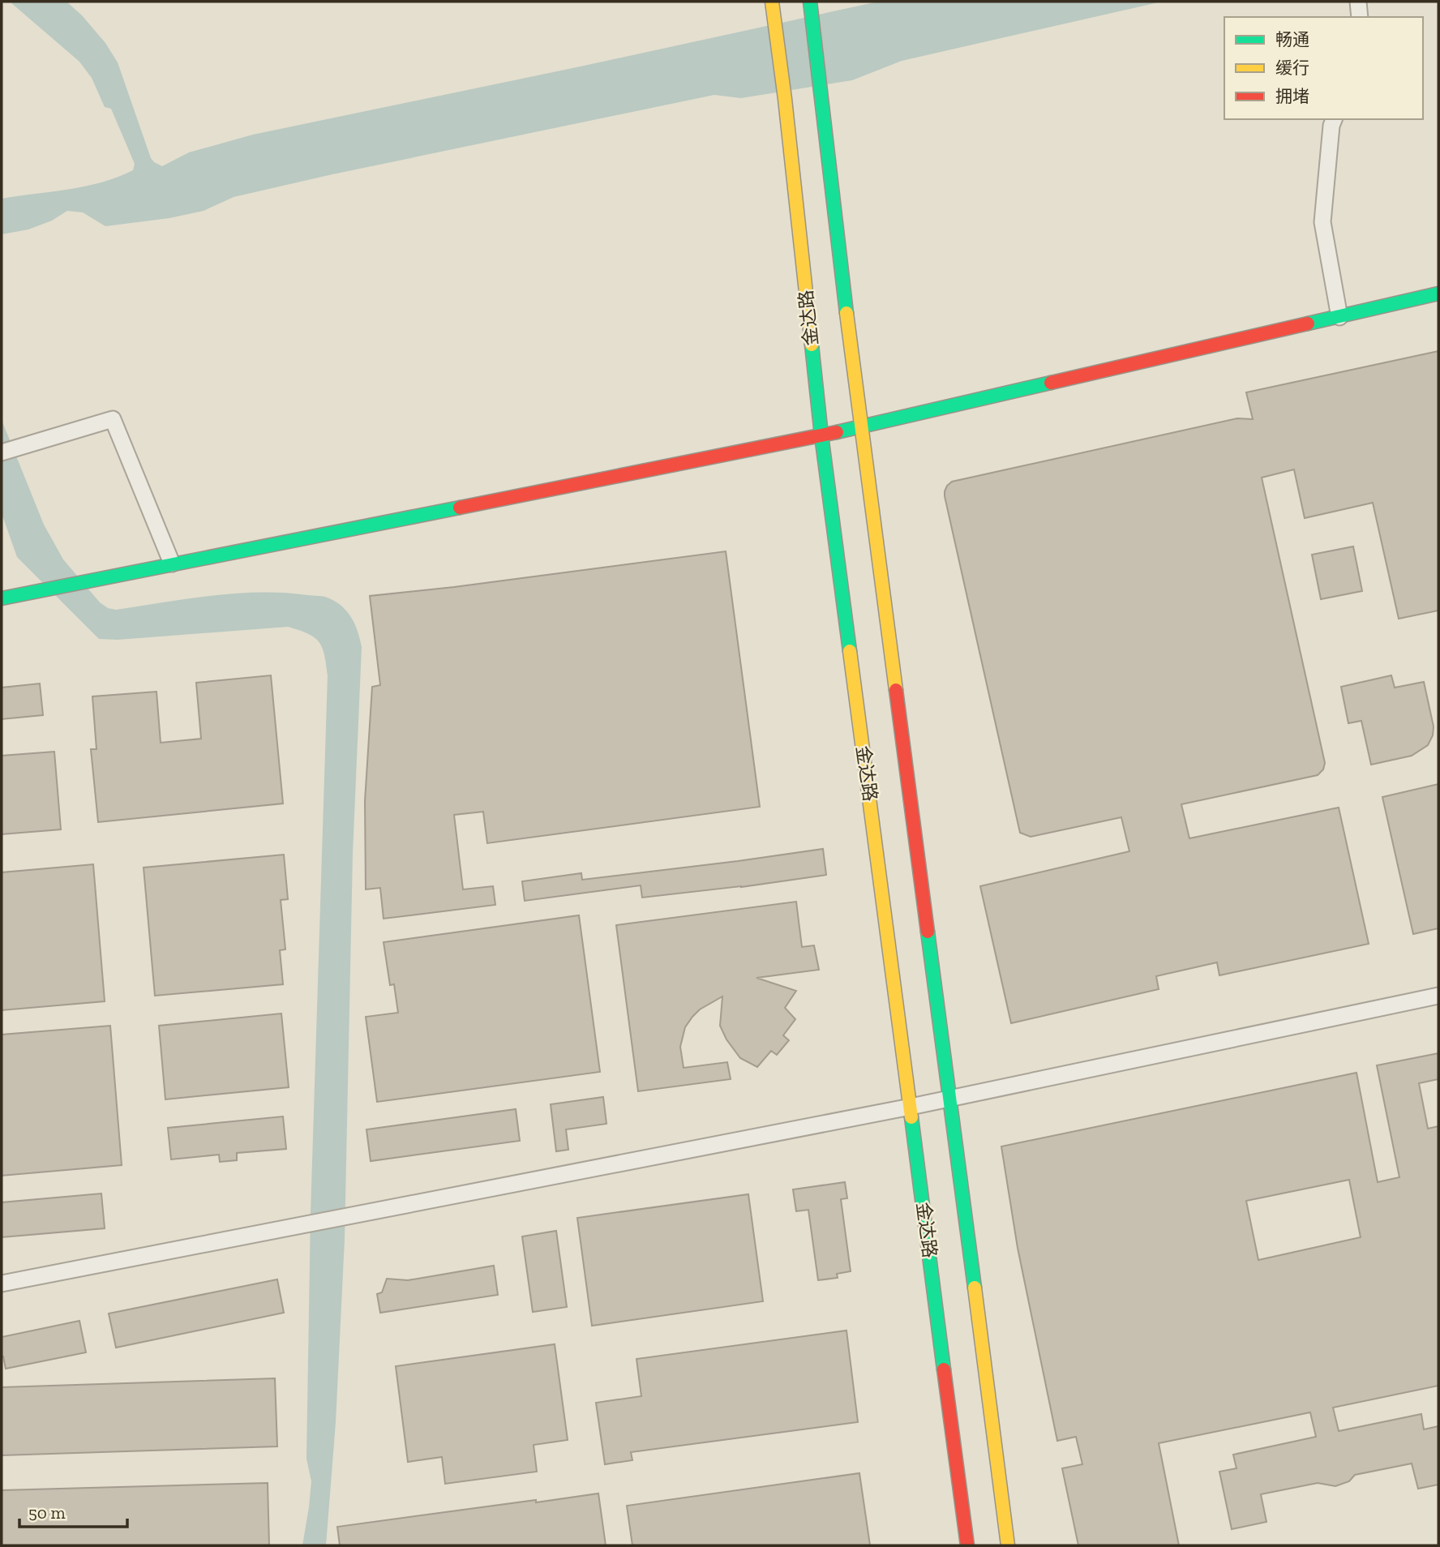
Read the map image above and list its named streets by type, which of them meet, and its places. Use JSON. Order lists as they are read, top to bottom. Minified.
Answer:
{"streets":{"main road":["金达路"]},"legend":["畅通","缓行","拥堵"],"scale_bar":"50 m"}
